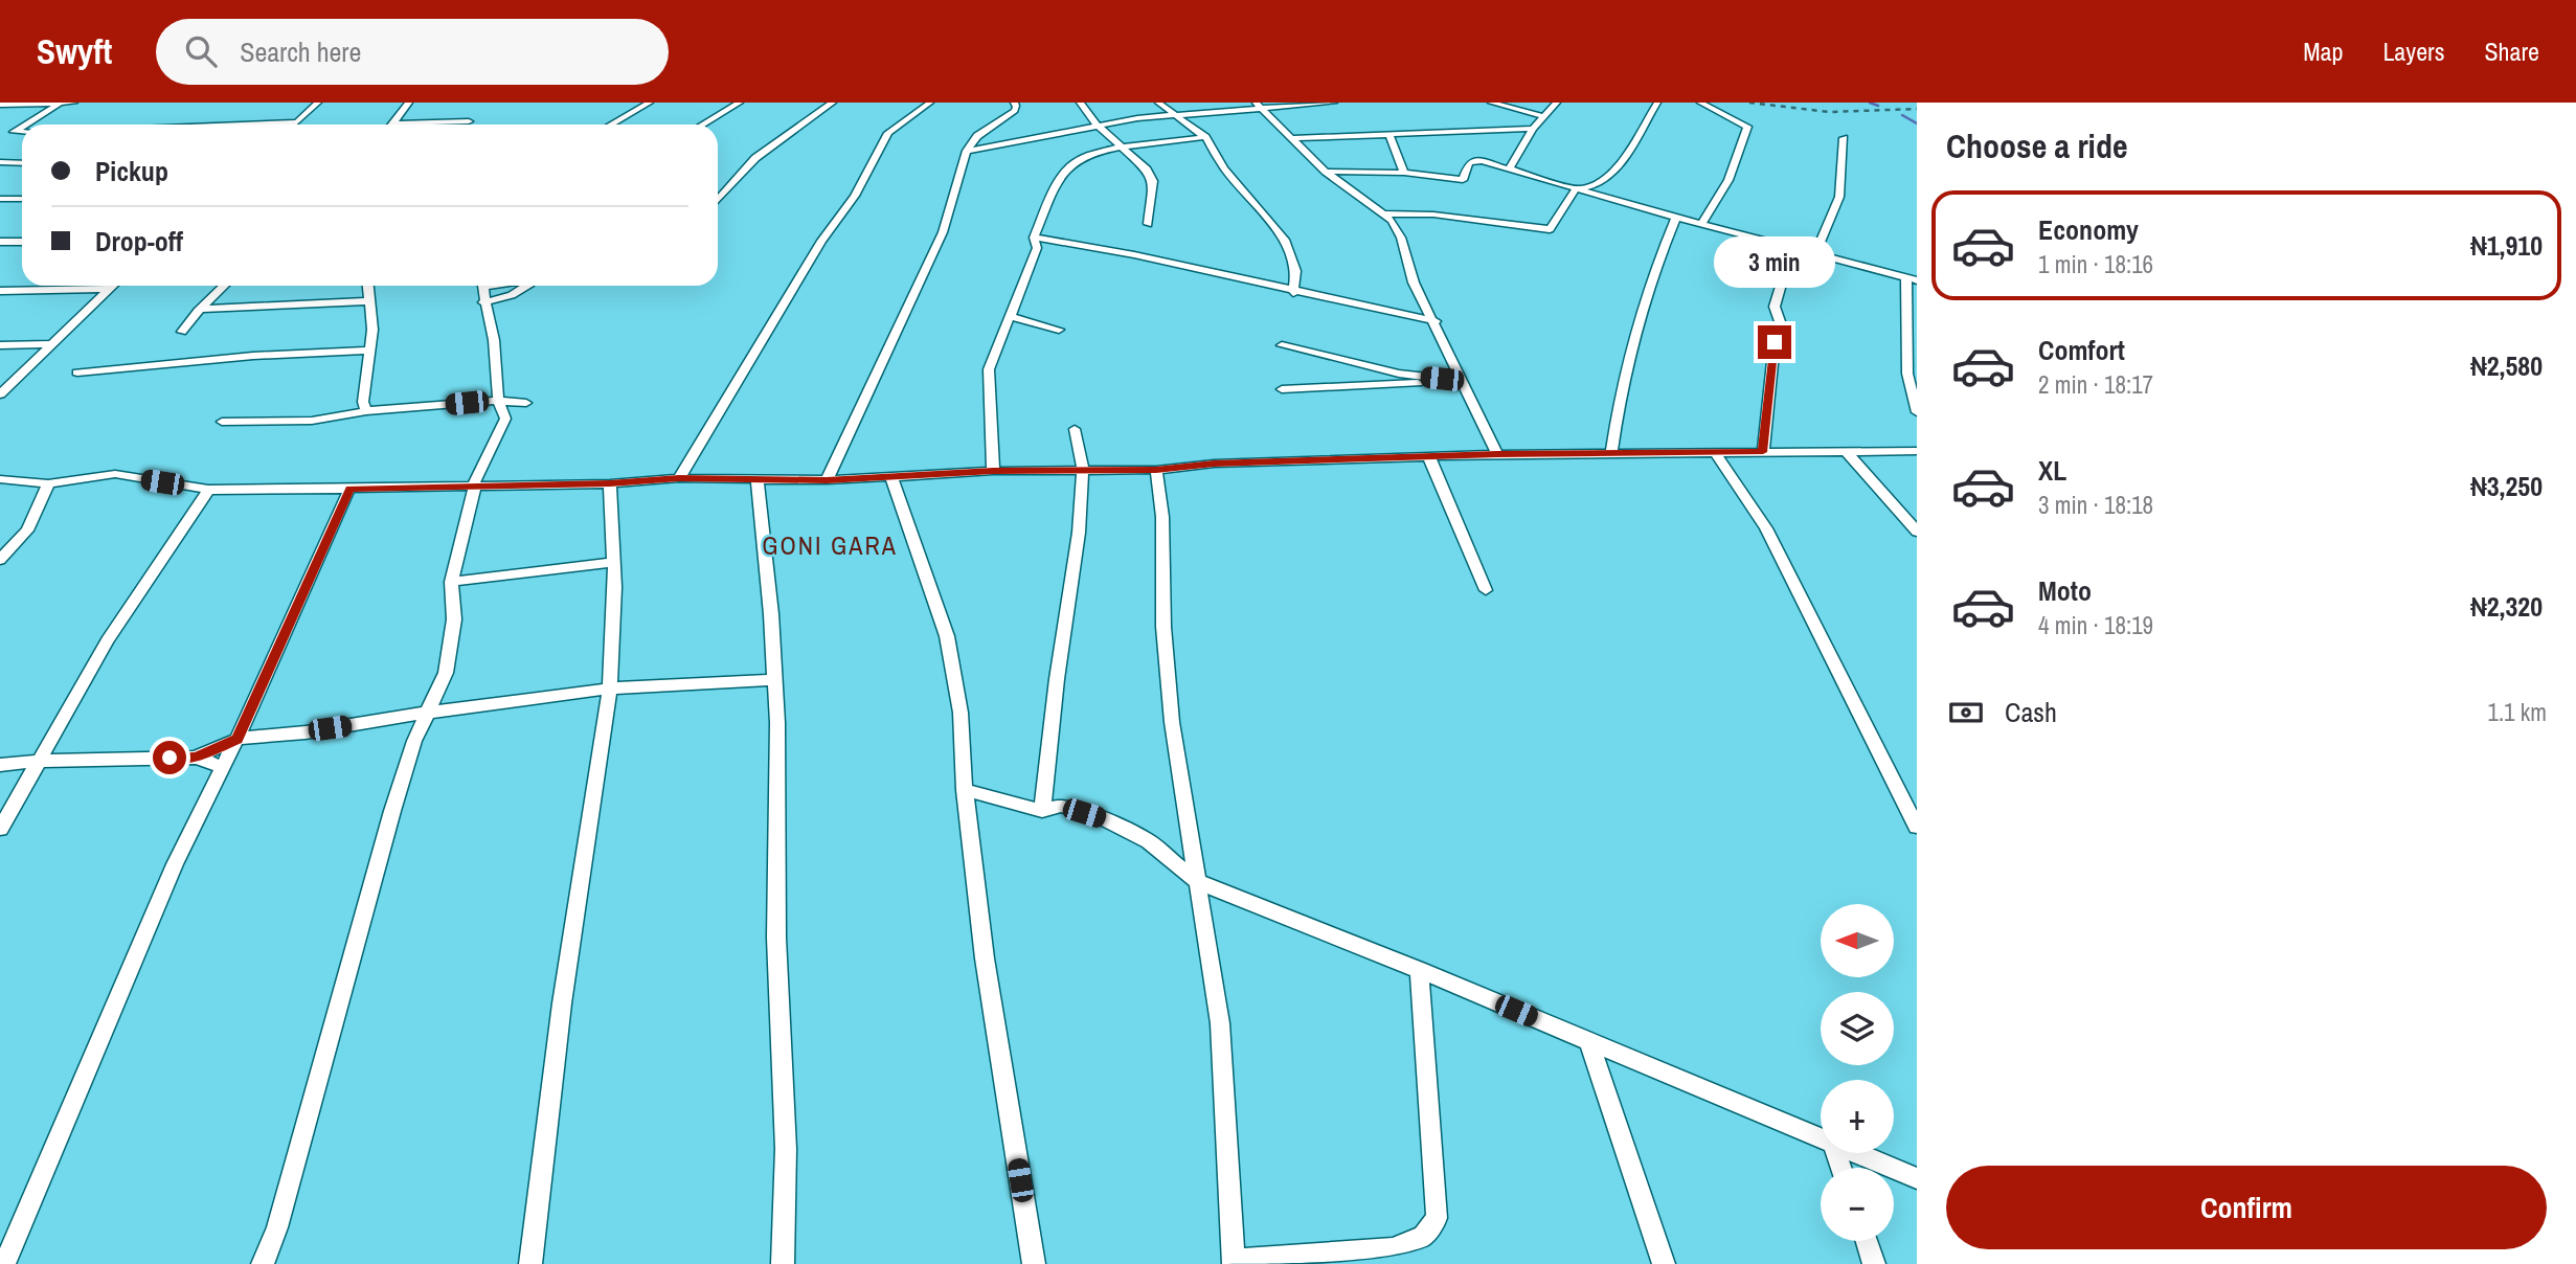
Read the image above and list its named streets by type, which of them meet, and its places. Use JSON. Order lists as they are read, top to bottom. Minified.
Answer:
{"districts":["GONI GARA"],"north":"left","page":{"header":"Swyft","search":"Search here","nav":["Map","Layers","Share"],"heading":"Choose a ride","banner":["Pickup","Drop-off"],"list":[{"name":"Economy","note":"1 min · 18:16","value":"₦1,910"},{"name":"Comfort","note":"2 min · 18:17","value":"₦2,580"},{"name":"XL","note":"3 min · 18:18","value":"₦3,250"},{"name":"Moto","note":"4 min · 18:19","value":"₦2,320"}],"bubble":"3 min","pay":["Cash","1.1 km"],"map_buttons":["+","−"],"buttons":"Confirm"}}
